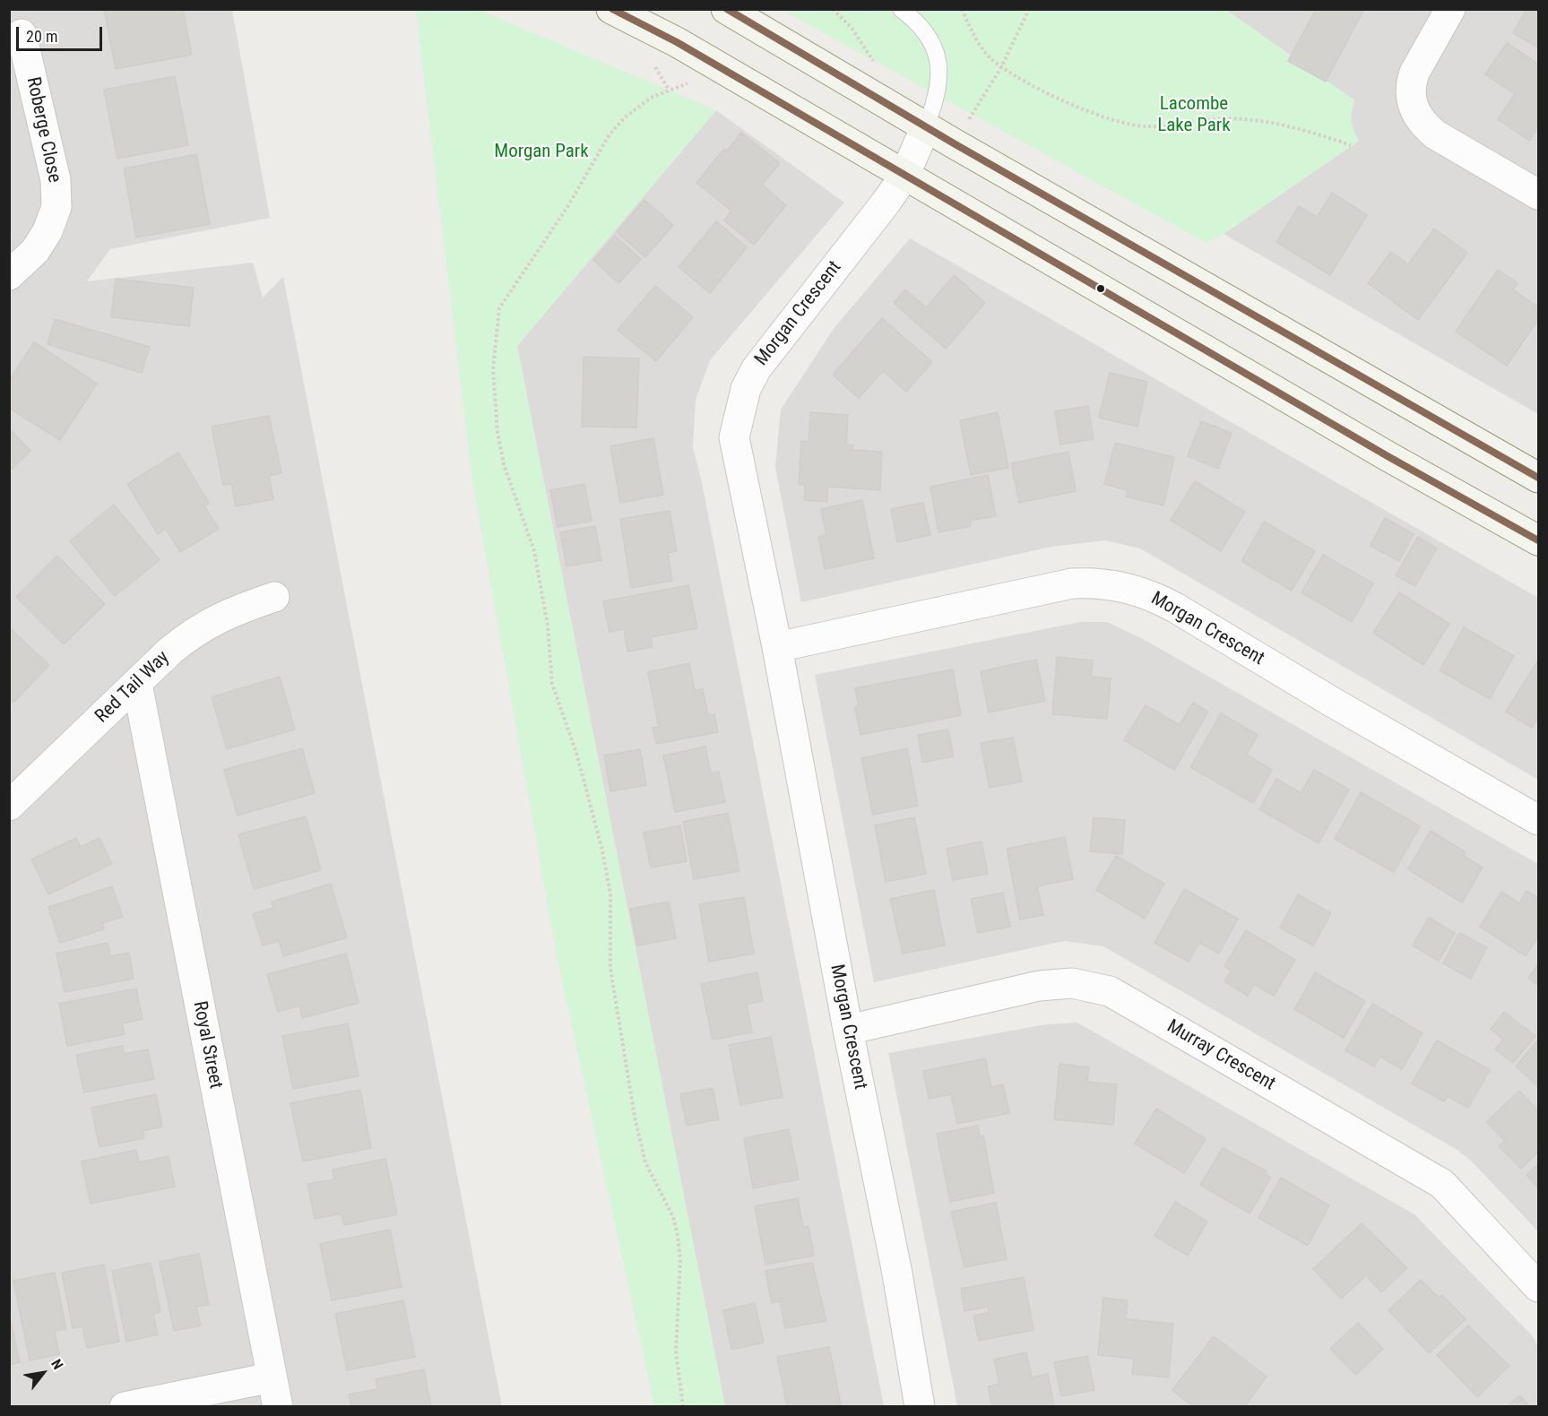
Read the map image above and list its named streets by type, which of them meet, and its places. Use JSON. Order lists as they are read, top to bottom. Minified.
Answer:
{"streets":{"street":["Roberge Close","Morgan Crescent","Red Tail Way","Royal Street","Murray Crescent"]},"crossings":[["Morgan Crescent","Murray Crescent"],["Red Tail Way","Royal Street"]],"parks":["Lacombe Lake Park","Morgan Park"],"scale_bar":"20 m","north":"top right"}
